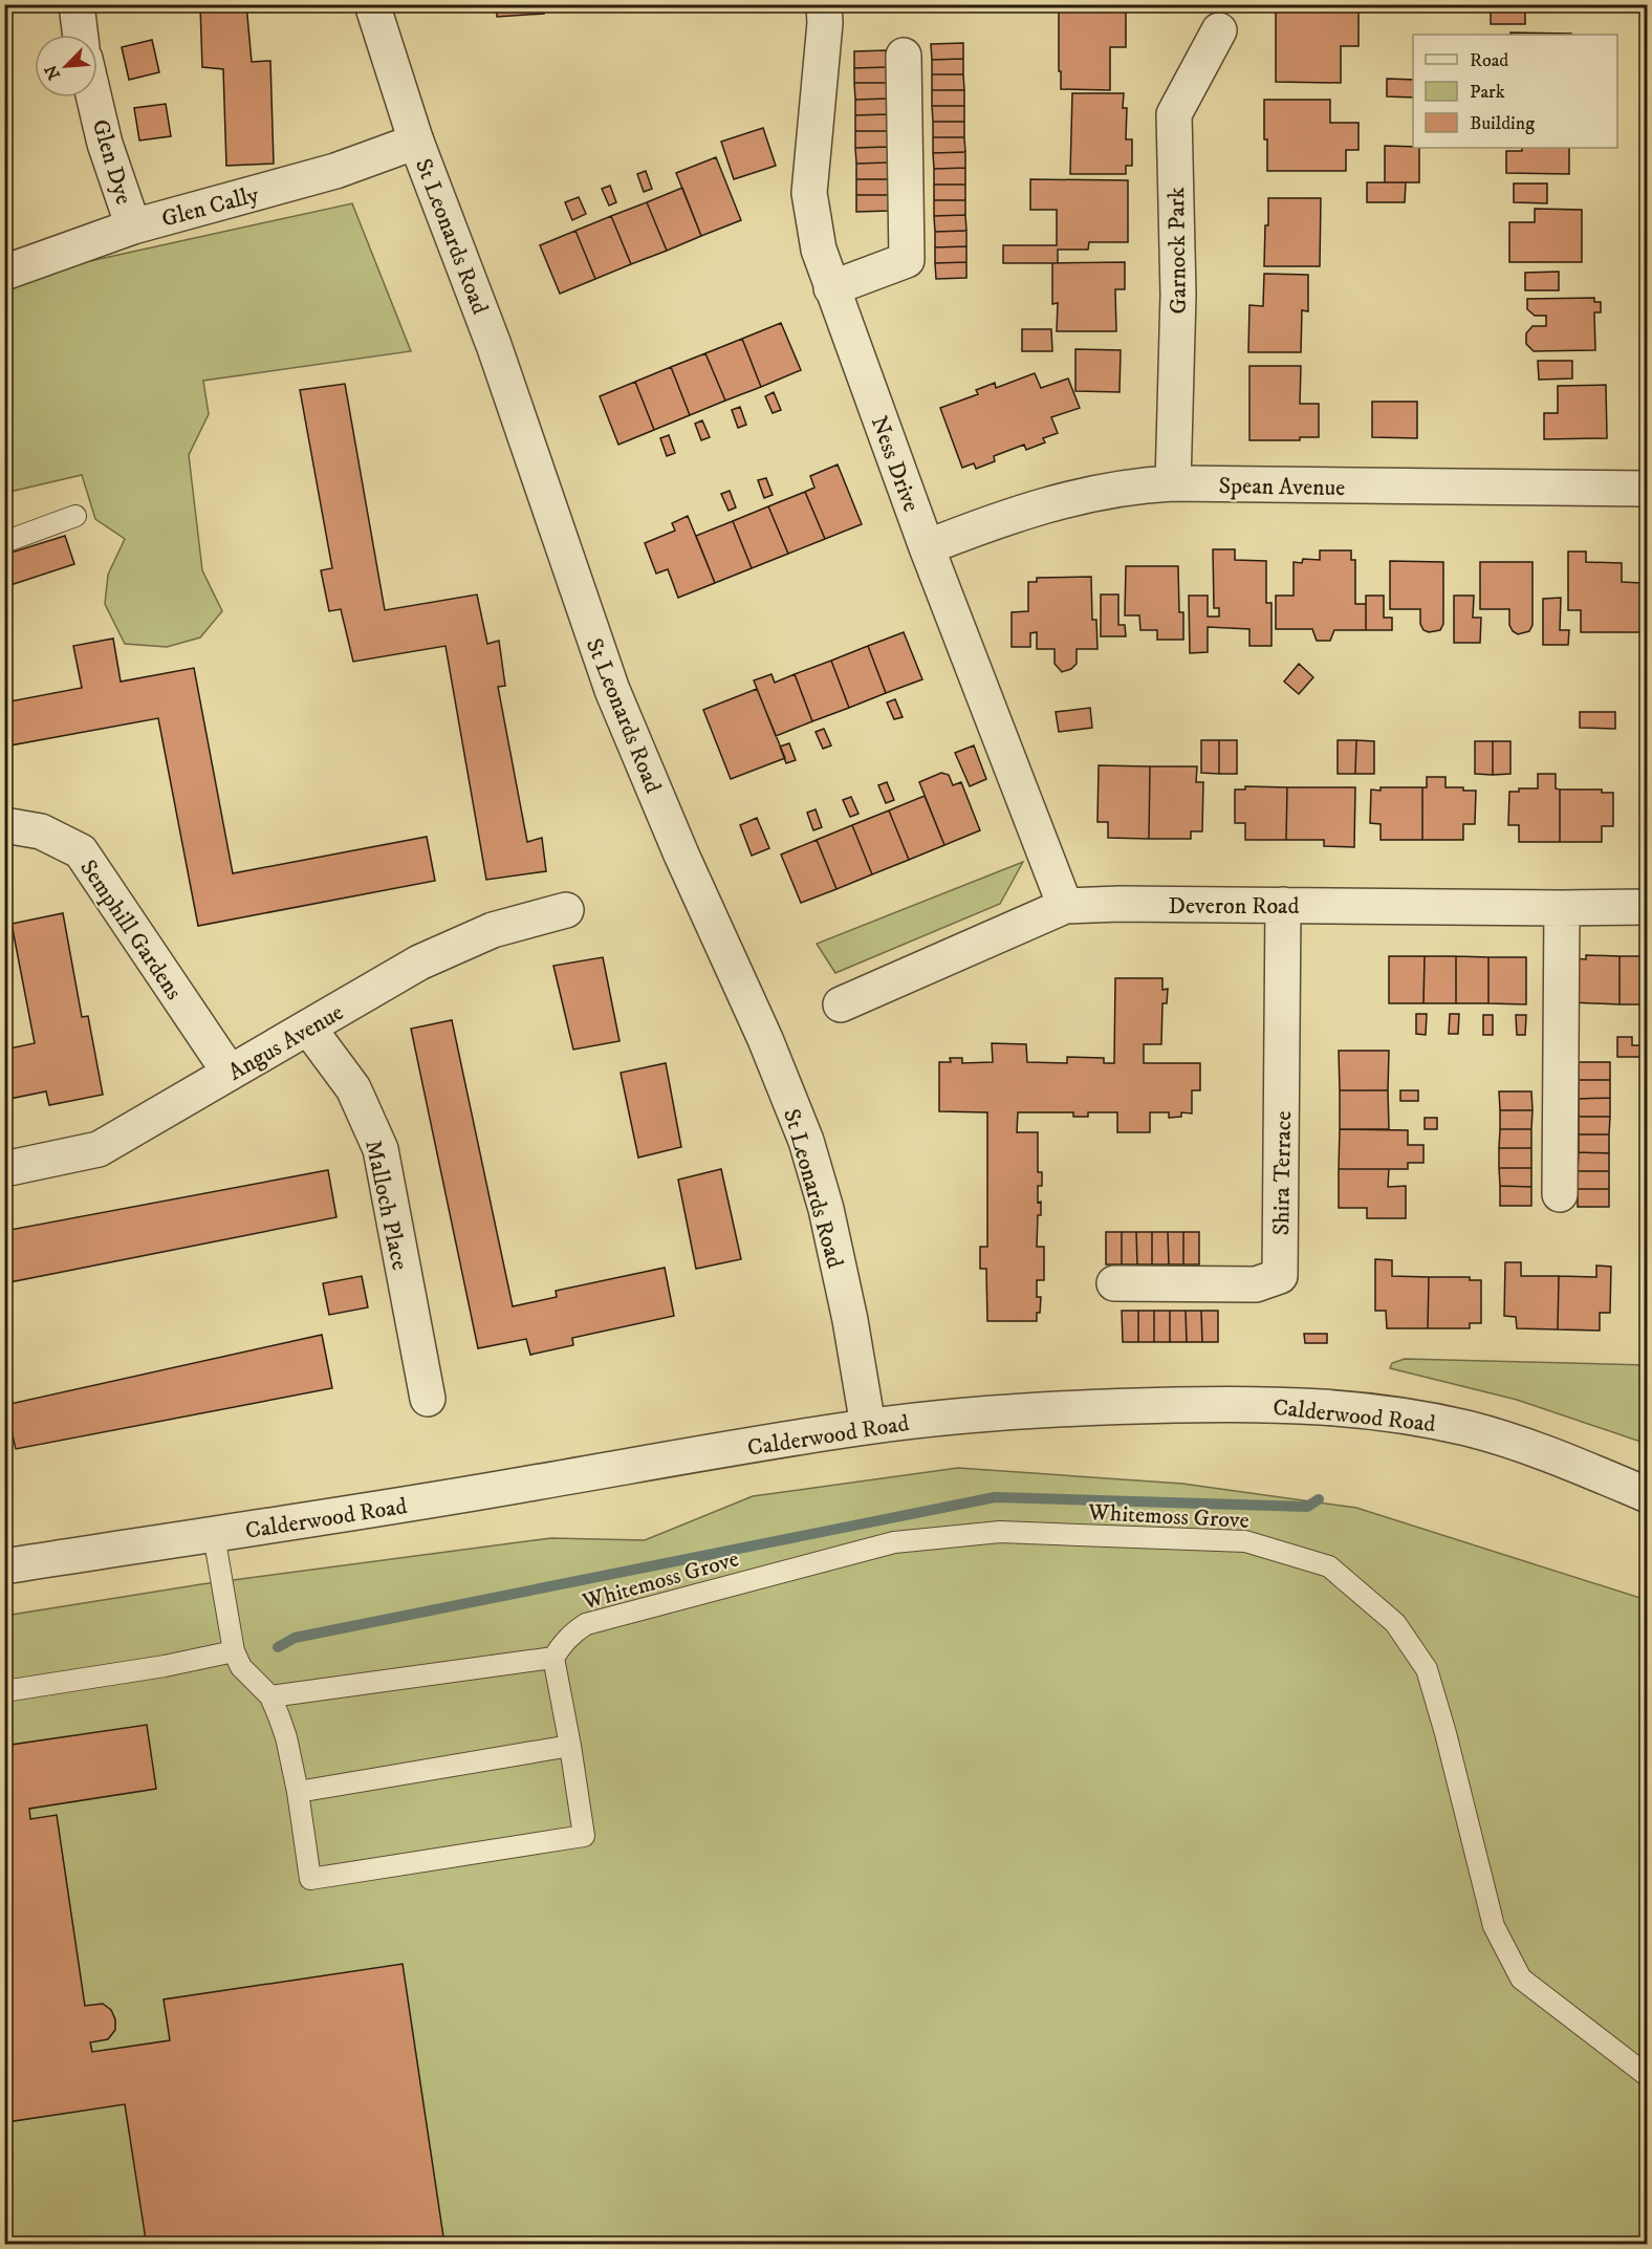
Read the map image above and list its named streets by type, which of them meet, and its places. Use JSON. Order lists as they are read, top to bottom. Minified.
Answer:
{"streets":{"street":["Glen Dye","Glen Cally","St Leonards Road","Garnock Park","Ness Drive","Spean Avenue","Deveron Road","Semphill Gardens","Angus Avenue","Shira Terrace","Malloch Place","Calderwood Road"],"lane":["Whitemoss Grove"]},"crossings":[["Glen Dye","Glen Cally"],["Glen Cally","St Leonards Road"],["St Leonards Road","Calderwood Road"],["Garnock Park","Spean Avenue"],["Ness Drive","Spean Avenue"],["Ness Drive","Deveron Road"],["Deveron Road","Shira Terrace"],["Semphill Gardens","Angus Avenue"],["Angus Avenue","Malloch Place"]],"legend":["Road","Park","Building"],"north":"bottom left"}
